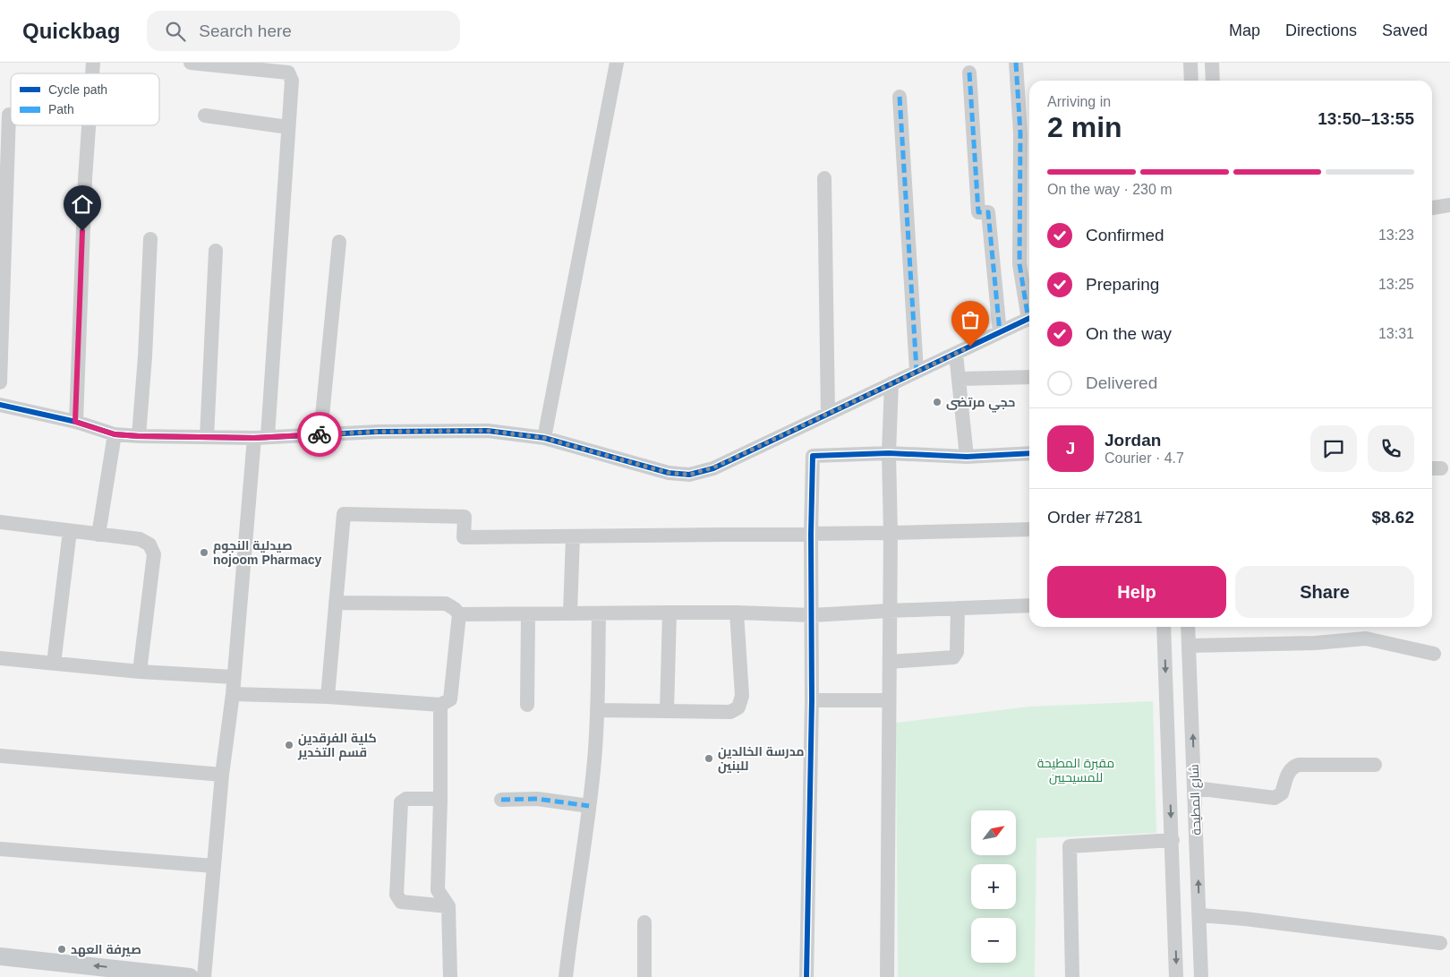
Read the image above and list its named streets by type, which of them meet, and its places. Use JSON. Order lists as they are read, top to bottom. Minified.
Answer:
{"streets":{"street":["شارع المطيحة"]},"parks":["مقبرة المطيحة للمسيحيين"],"places":["حجي مرتضى","صيدلية النجوم nojoom Pharmacy","كلية الفرقدين قسم التخدير","مدرسة الخالدين للبنين","صيرفة العهد"],"legend":["Cycle path","Path"],"north":"top right","page":{"header":"Quickbag","search":"Search here","nav":["Map","Directions","Saved"],"heading":["2 min","Arriving in","13:50–13:55"],"panel":["Jordan","Courier · 4.7","Order #7281","$8.62"],"bar":"On the way · 230 m","list":[["Confirmed","13:23"],["Preparing","13:25"],["On the way","13:31"],"Delivered"],"round":"J","buttons":["Help","Share"],"map_buttons":["+","−"]}}
